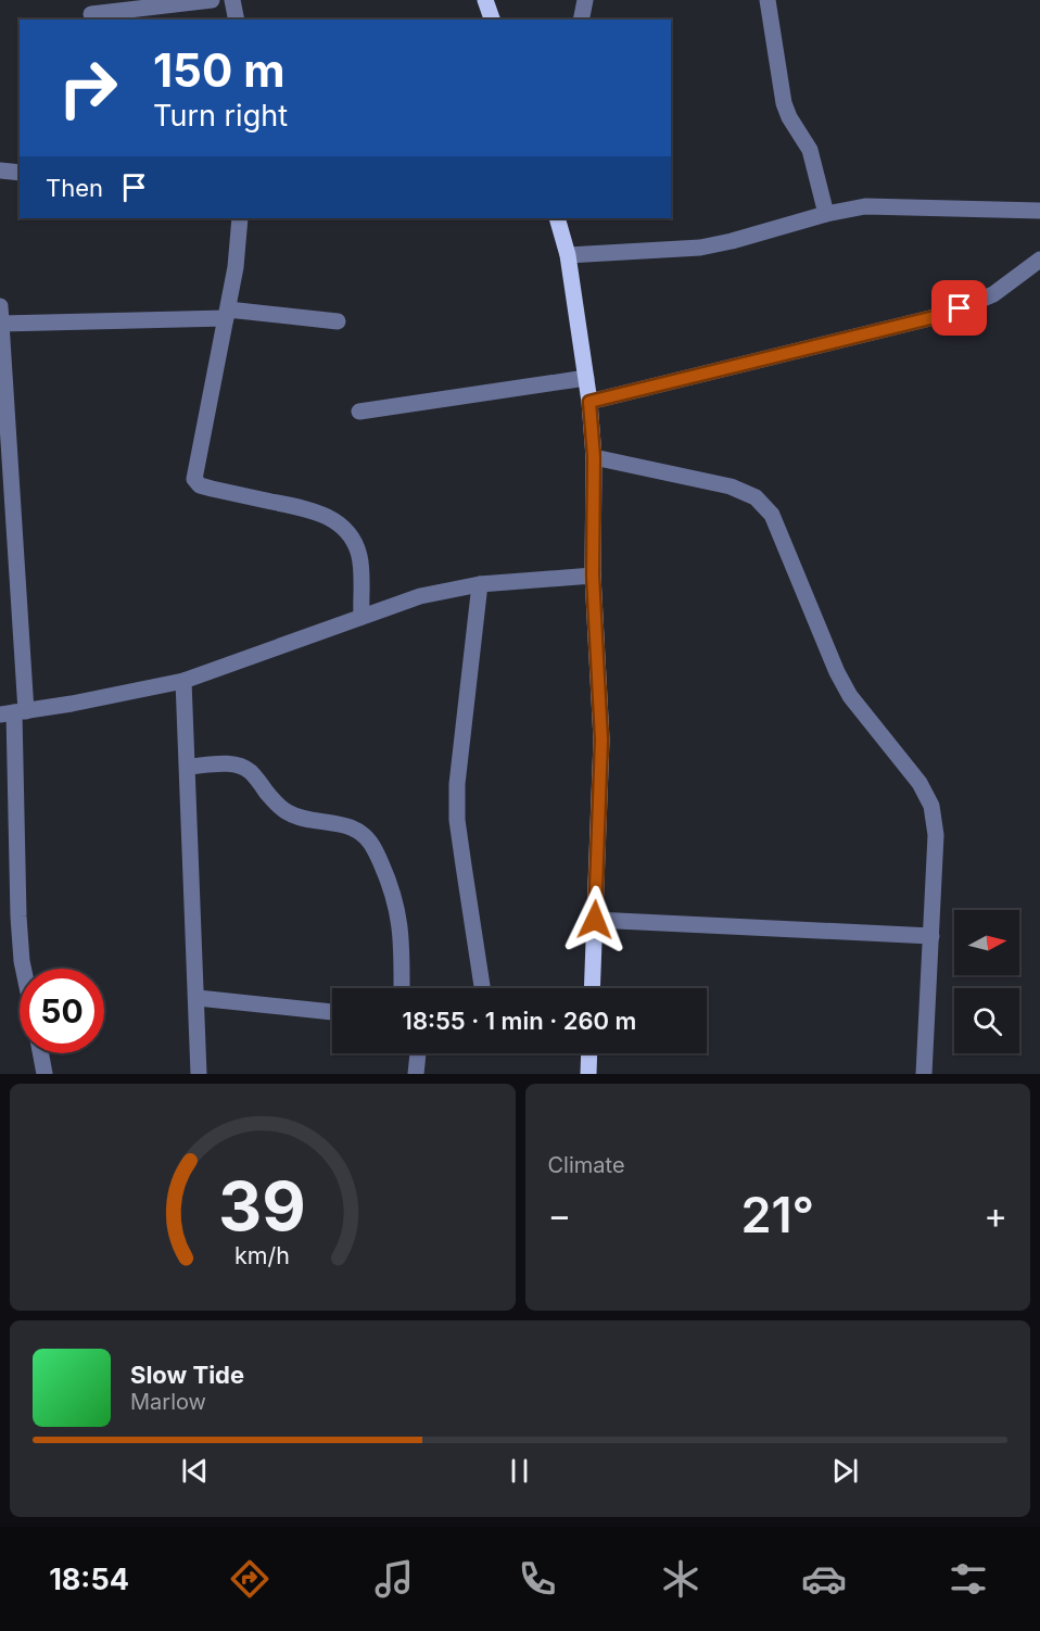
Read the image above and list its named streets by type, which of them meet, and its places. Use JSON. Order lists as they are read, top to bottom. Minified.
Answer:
{"north":"right","page":{"turn":["150 m","Turn right"],"then":"Then","limit":"50","trip":"18:55 · 1 min · 260 m","tile":"Climate","heat":["−","21°","+"],"song":["Slow Tide","Marlow"],"tabs":"18:54","gauge":["39","km/h"]}}
